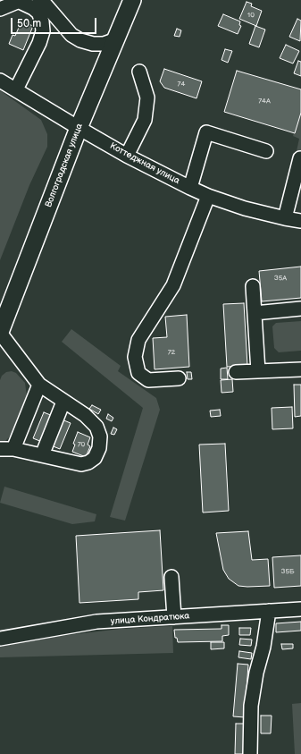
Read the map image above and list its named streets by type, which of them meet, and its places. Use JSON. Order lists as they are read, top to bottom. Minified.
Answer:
{"streets":{"main road":["Волгоградская улица"],"street":["Коттеджная улица","улица Кондратюка"]},"crossings":[["Коттеджная улица","Волгоградская улица"]],"house_numbers":["10","74","74А","35А","72","70","35Б"],"scale_bar":"50 m"}
